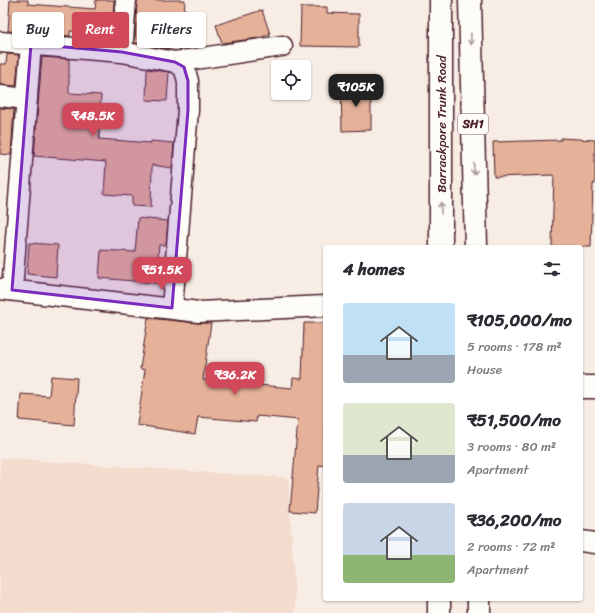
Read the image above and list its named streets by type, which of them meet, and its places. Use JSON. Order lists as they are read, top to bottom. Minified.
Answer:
{"streets":{"main road":["Barrackpore Trunk Road","SH1"]},"page":{"chip":["Buy","Rent","Filters"],"price":["₹105K","₹48.5K","₹51.5K","₹36.2K"],"heading":"4 homes","list":[{"name":"₹105,000/mo","note":"5 rooms · 178 m² · House"},{"name":"₹51,500/mo","note":"3 rooms · 80 m² · Apartment"},{"name":"₹36,200/mo","note":"2 rooms · 72 m² · Apartment"}]}}
